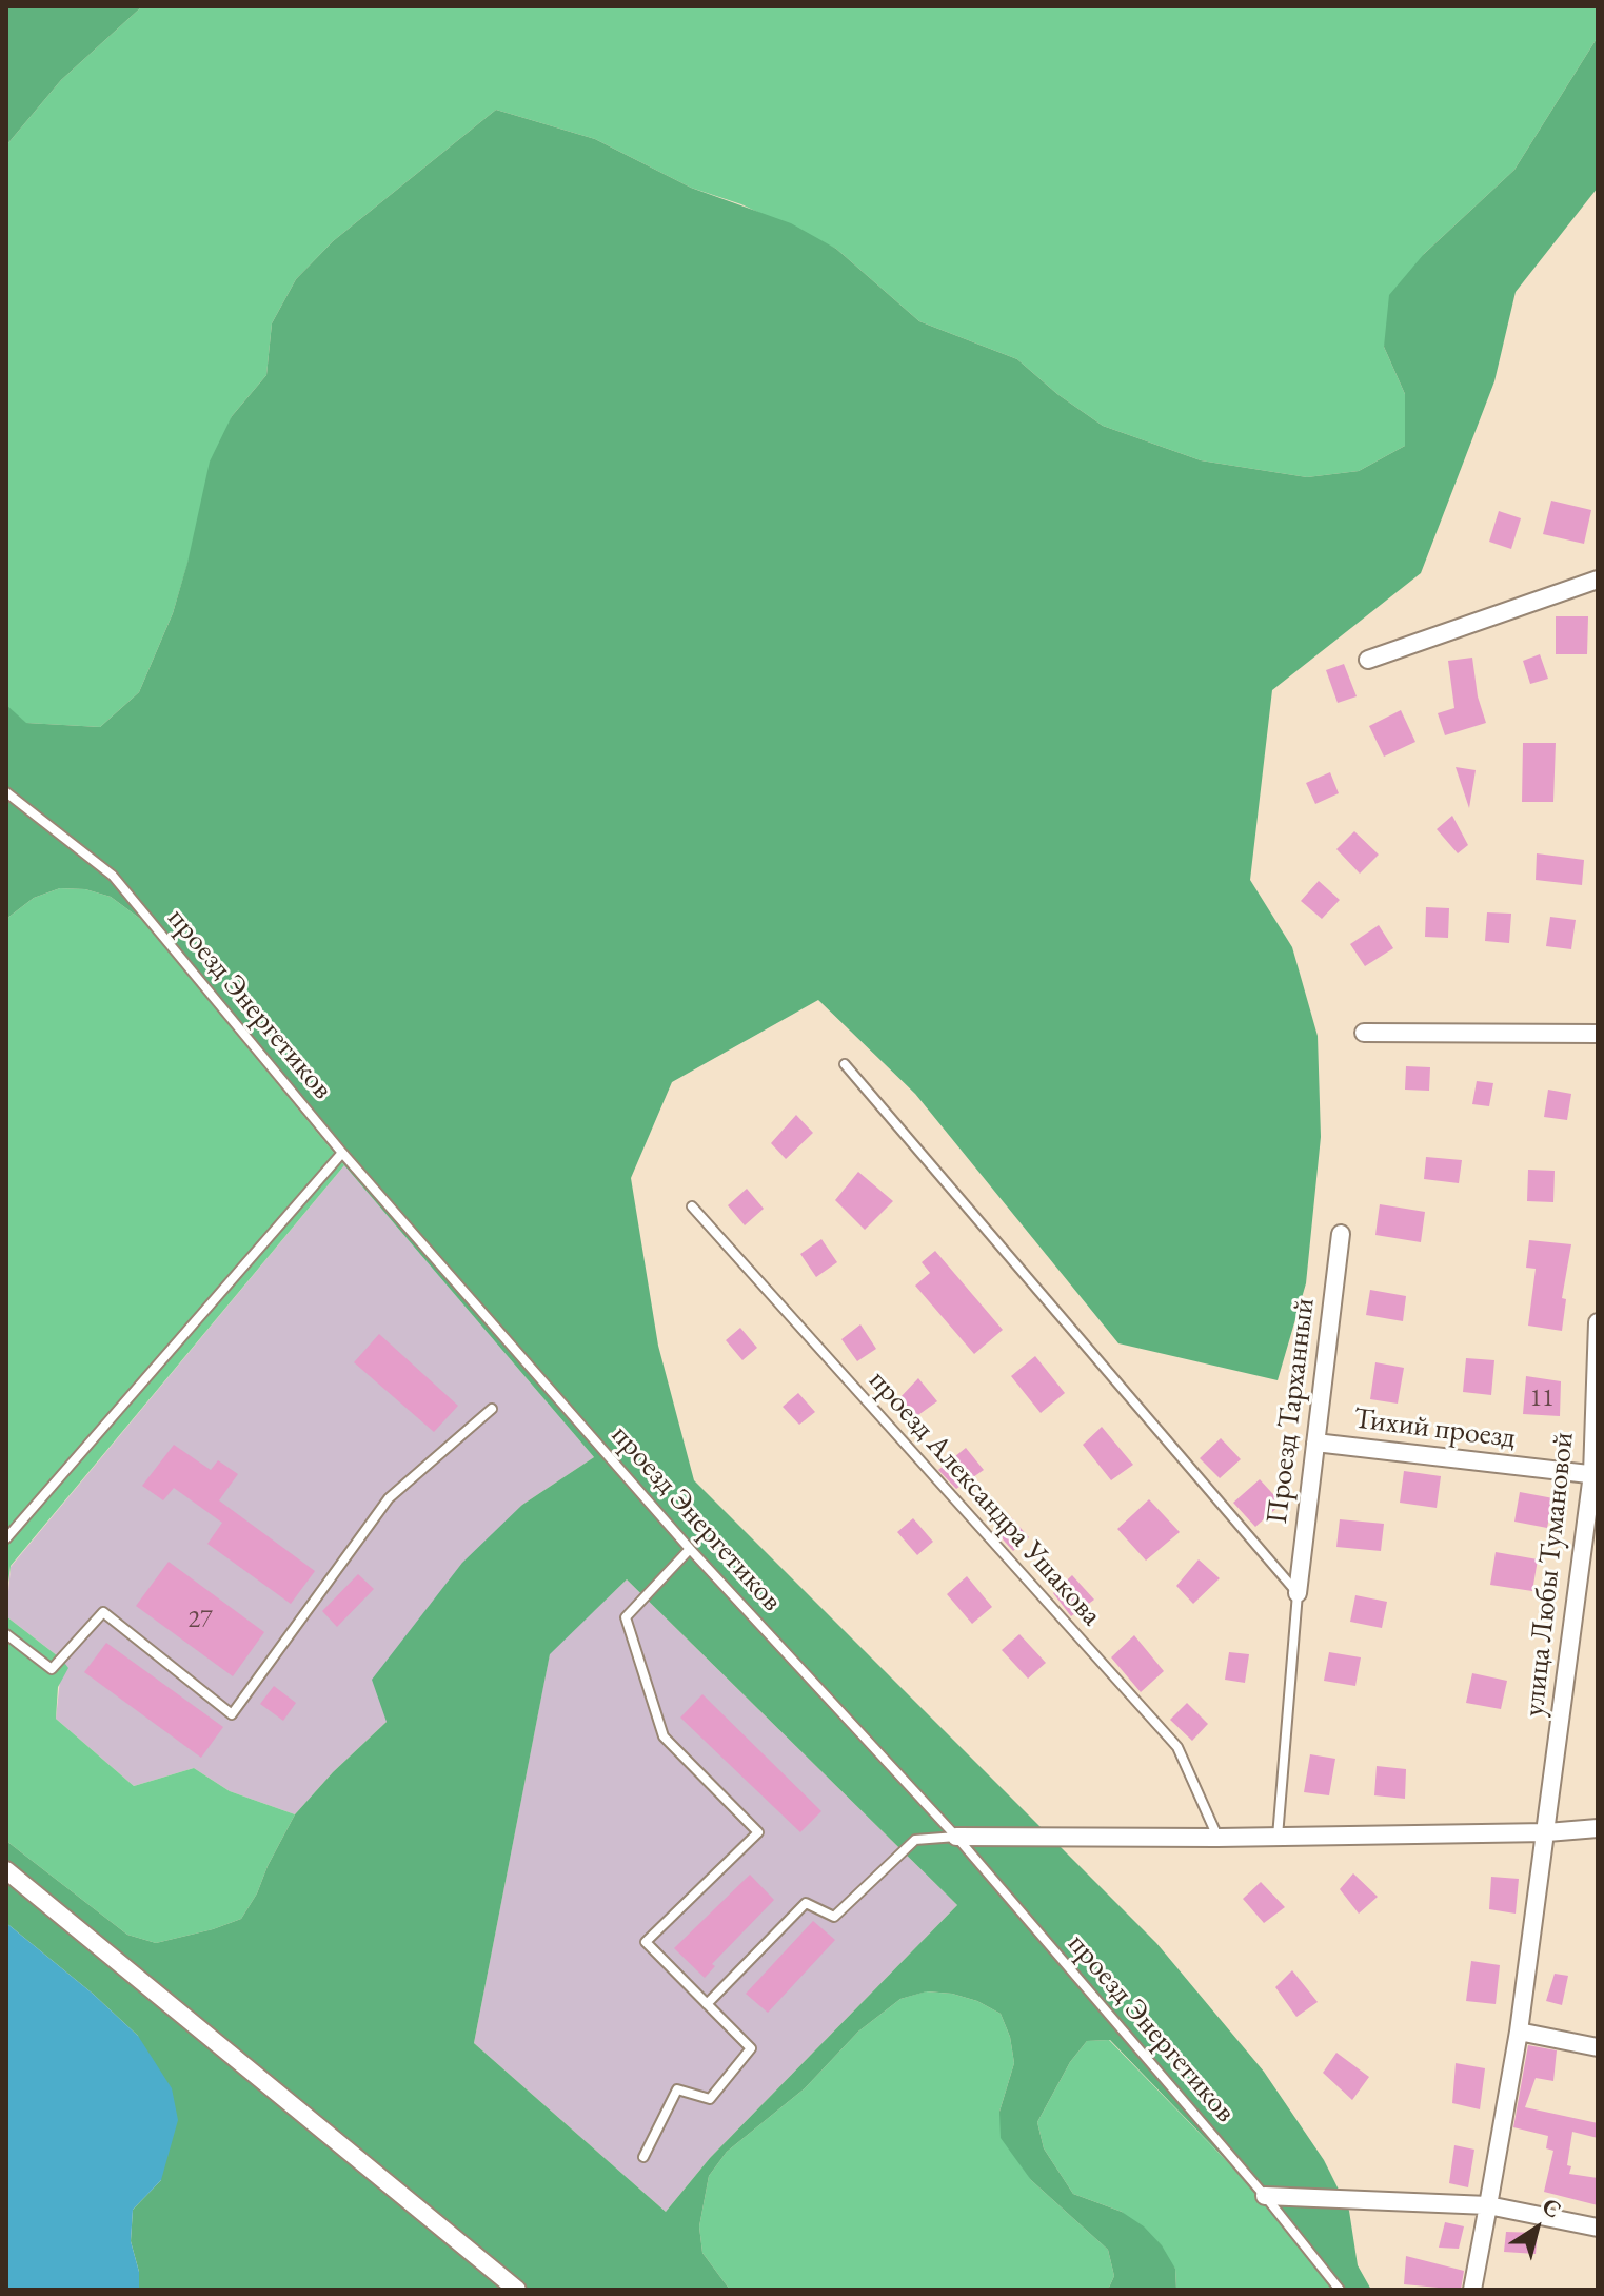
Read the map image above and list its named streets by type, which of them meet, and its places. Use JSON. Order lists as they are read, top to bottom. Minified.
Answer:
{"streets":{"street":["Проезд Тарханный","Тихий проезд","улица Любы Тумановой"],"lane":["проезд Энергетиков","проезд Александра Ушакова"]},"crossings":[["Проезд Тарханный","Тихий проезд"],["Тихий проезд","улица Любы Тумановой"]],"house_numbers":["11","27"],"north":"top right"}
